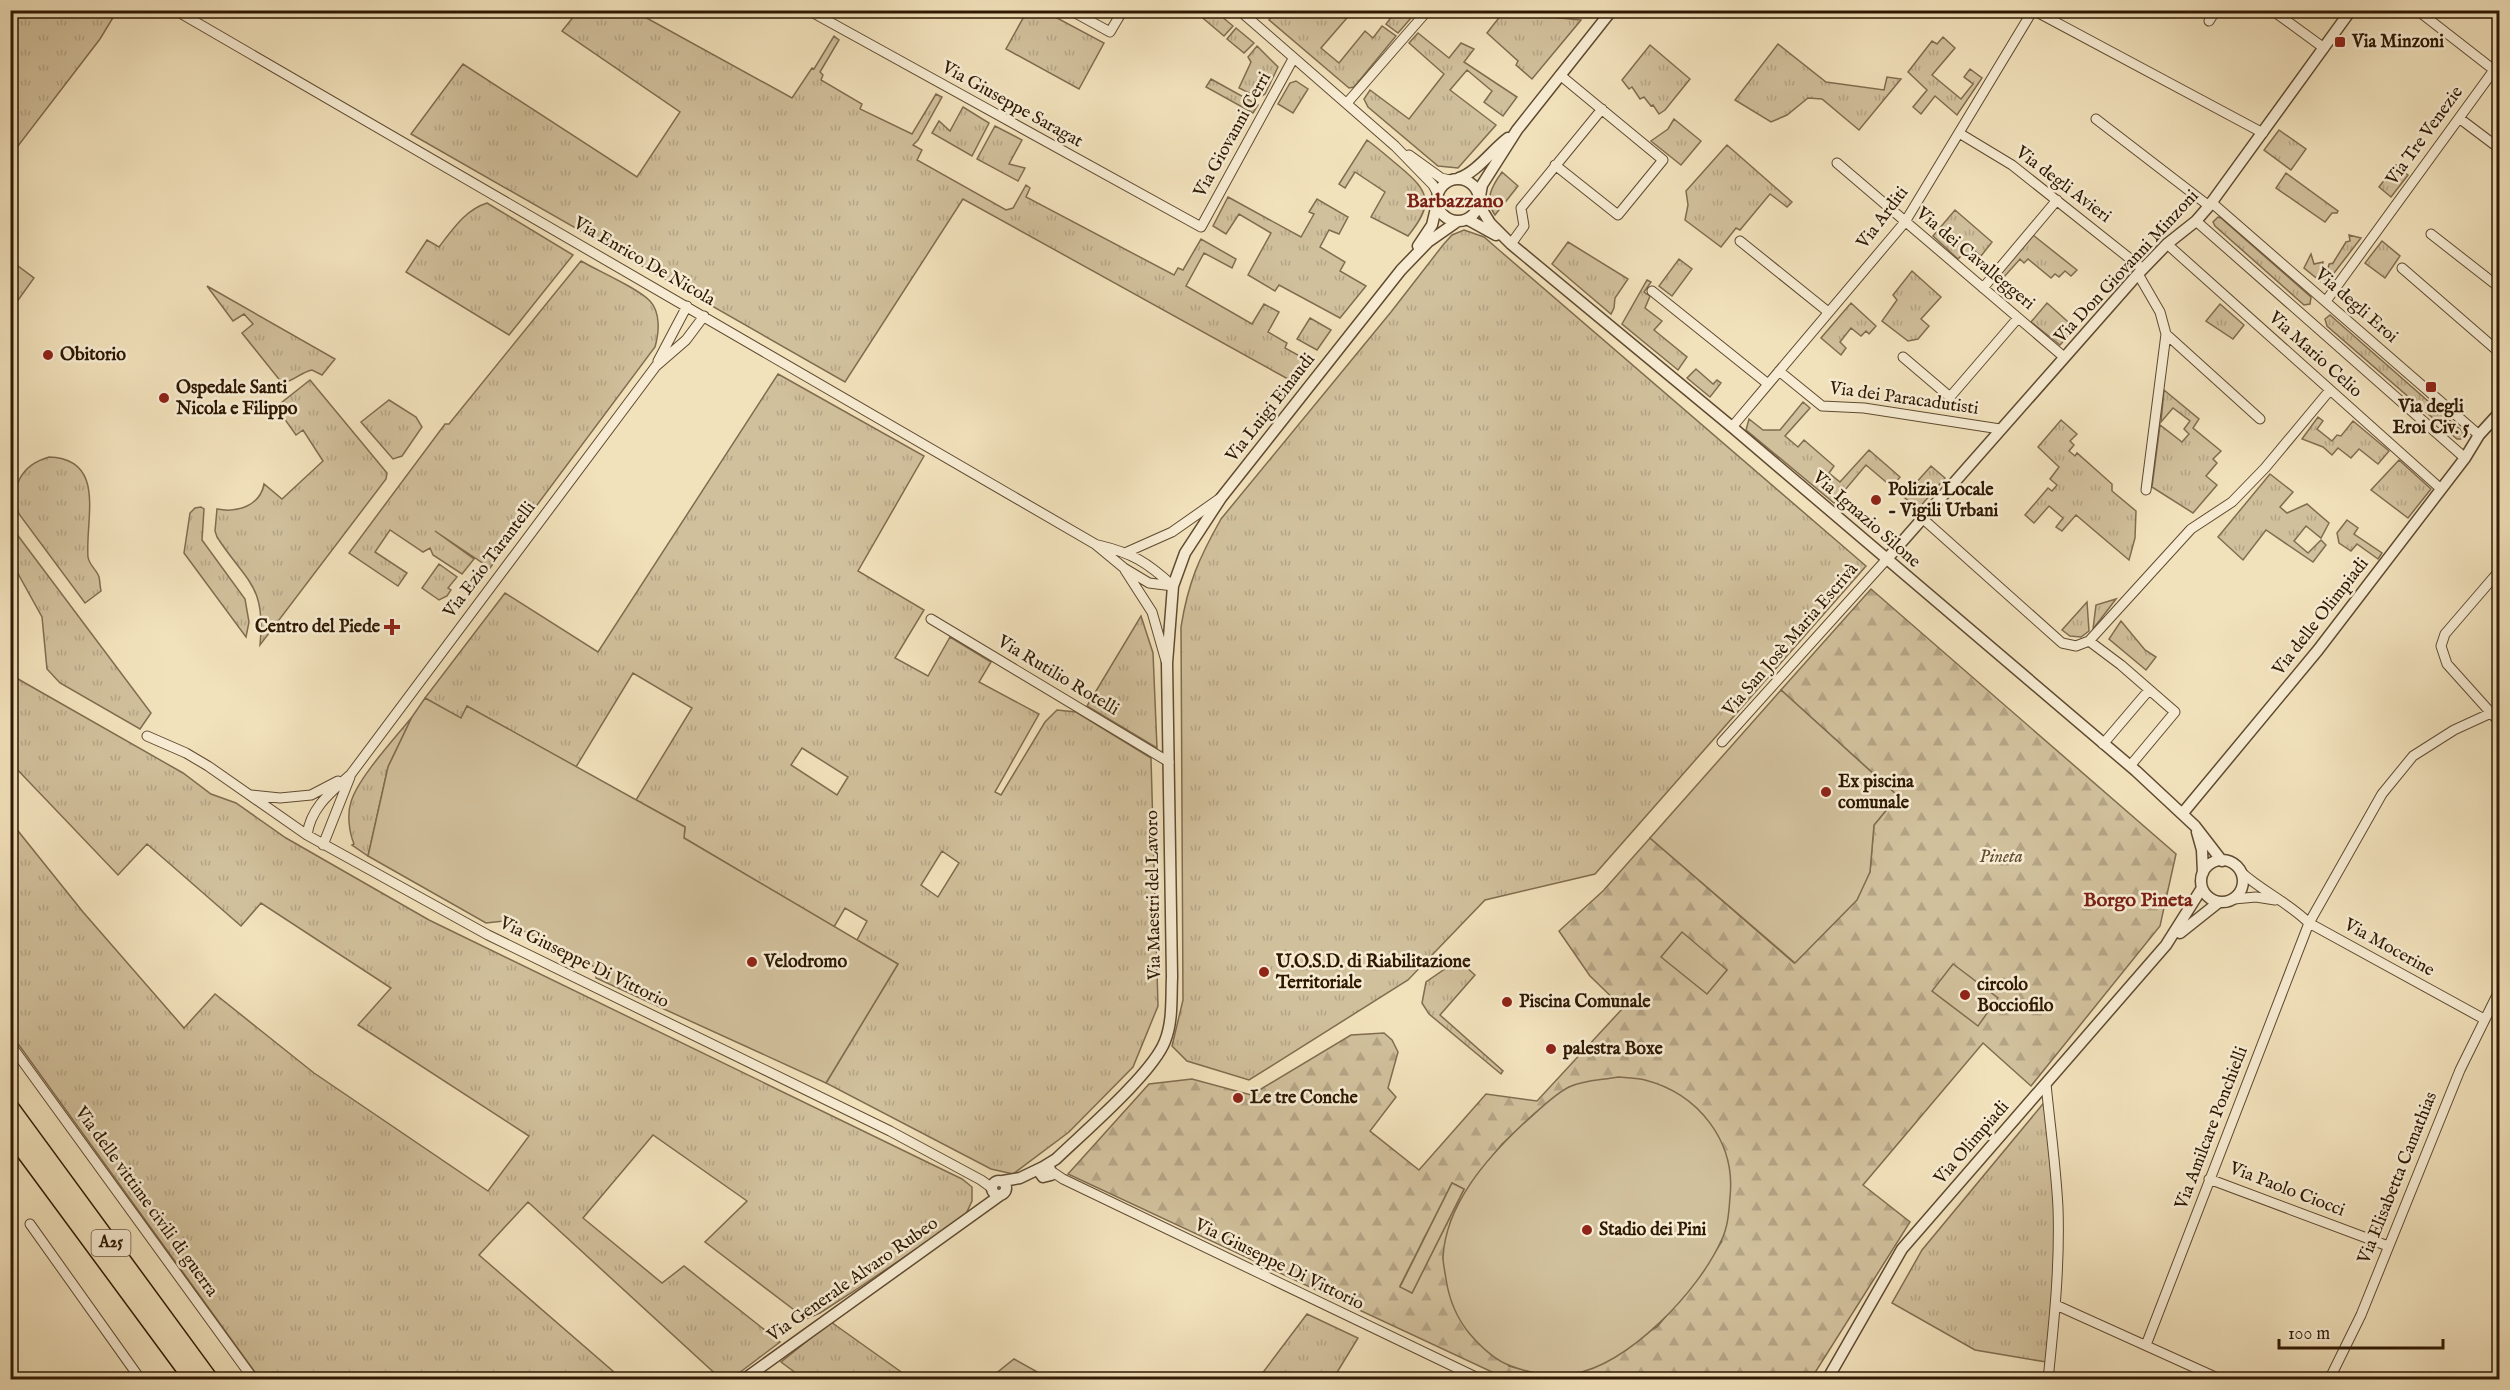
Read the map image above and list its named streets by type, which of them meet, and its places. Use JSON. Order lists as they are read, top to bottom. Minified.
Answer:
{"streets":{"highway":["A25"],"street":["Via Giuseppe Saragat","Via Giovanni Cerri","Via Tre Venezie","Via degli Avieri","Via Arditi","Via dei Cavalleggeri","Via Enrico De Nicola","Via Don Giovanni Minzoni","Via degli Eroi","Via Mario Celio","Via dei Paracadutisti","Via Luigi Einaudi","Via Ignazio Silone","Via Ezio Tarantelli","Via delle Olimpiadi","Via San Josè Maria Escrivà","Via Rutilio Rotelli","Via Maestri del Lavoro","Via Mocerine","Via Giuseppe Di Vittorio","Via Amilcare Ponchielli","Via Olimpiadi","Via Elisabetta Camathias","Via Paolo Ciocci","Via delle vittime civili di guerra","Via Generale Alvaro Rubeo"]},"crossings":[["Via Giuseppe Saragat","Via Giovanni Cerri"],["Via Tre Venezie","Via degli Eroi"],["Via degli Avieri","Via Arditi"],["Via degli Avieri","Via Don Giovanni Minzoni"],["Via Arditi","Via dei Cavalleggeri"],["Via Arditi","Via dei Paracadutisti"],["Via Arditi","Via Ignazio Silone"],["Via dei Cavalleggeri","Via Don Giovanni Minzoni"],["Via Don Giovanni Minzoni","Via degli Eroi"],["Via Don Giovanni Minzoni","Via Mario Celio"],["Via Don Giovanni Minzoni","Via dei Paracadutisti"],["Via Don Giovanni Minzoni","Via Ignazio Silone"],["Via Don Giovanni Minzoni","Via San Josè Maria Escrivà"],["Via degli Eroi","Via delle Olimpiadi"],["Via Mario Celio","Via delle Olimpiadi"],["Via Luigi Einaudi","Via Ignazio Silone"],["Via Luigi Einaudi","Via Maestri del Lavoro"],["Via Ignazio Silone","Via delle Olimpiadi"],["Via Ignazio Silone","Via San Josè Maria Escrivà"],["Via Ignazio Silone","Via Mocerine"],["Via Ignazio Silone","Via Olimpiadi"],["Via Rutilio Rotelli","Via Maestri del Lavoro"],["Via Maestri del Lavoro","Via Giuseppe Di Vittorio"],["Via Maestri del Lavoro","Via Generale Alvaro Rubeo"],["Via Mocerine","Via Amilcare Ponchielli"],["Via Mocerine","Via Olimpiadi"],["Via Mocerine","Via Elisabetta Camathias"],["Via Giuseppe Di Vittorio","Via Generale Alvaro Rubeo"],["Via Amilcare Ponchielli","Via Paolo Ciocci"],["Via Elisabetta Camathias","Via Paolo Ciocci"]],"districts":["Barbazzano","Borgo Pineta"],"parks":["Pineta"],"places":{"transit":["Via Minzoni","Via degli Eroi Civ. 5"],"other":["Obitorio","Ospedale Santi Nicola e Filippo","Polizia Locale - Vigili Urbani","Ex piscina comunale","Velodromo","U.O.S.D. di Riabilitazione Territoriale","circolo Bocciofilo","Piscina Comunale","palestra Boxe","Le tre Conche","Stadio dei Pini"],"health":["Centro del Piede"]},"scale_bar":"100 m"}
